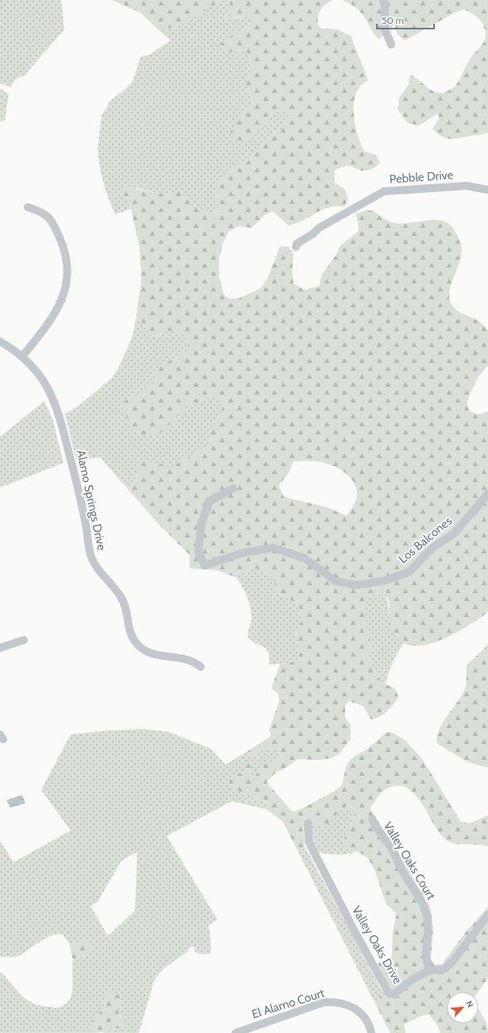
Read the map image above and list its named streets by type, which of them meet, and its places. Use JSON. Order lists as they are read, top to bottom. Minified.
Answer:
{"streets":{"street":["Pebble Drive","Alamo Springs Drive","Los Balcones","Valley Oaks Court","Valley Oaks Drive","El Alamo Court"]},"crossings":[["Valley Oaks Court","Valley Oaks Drive"]],"scale_bar":"50 m","north":"top right"}
